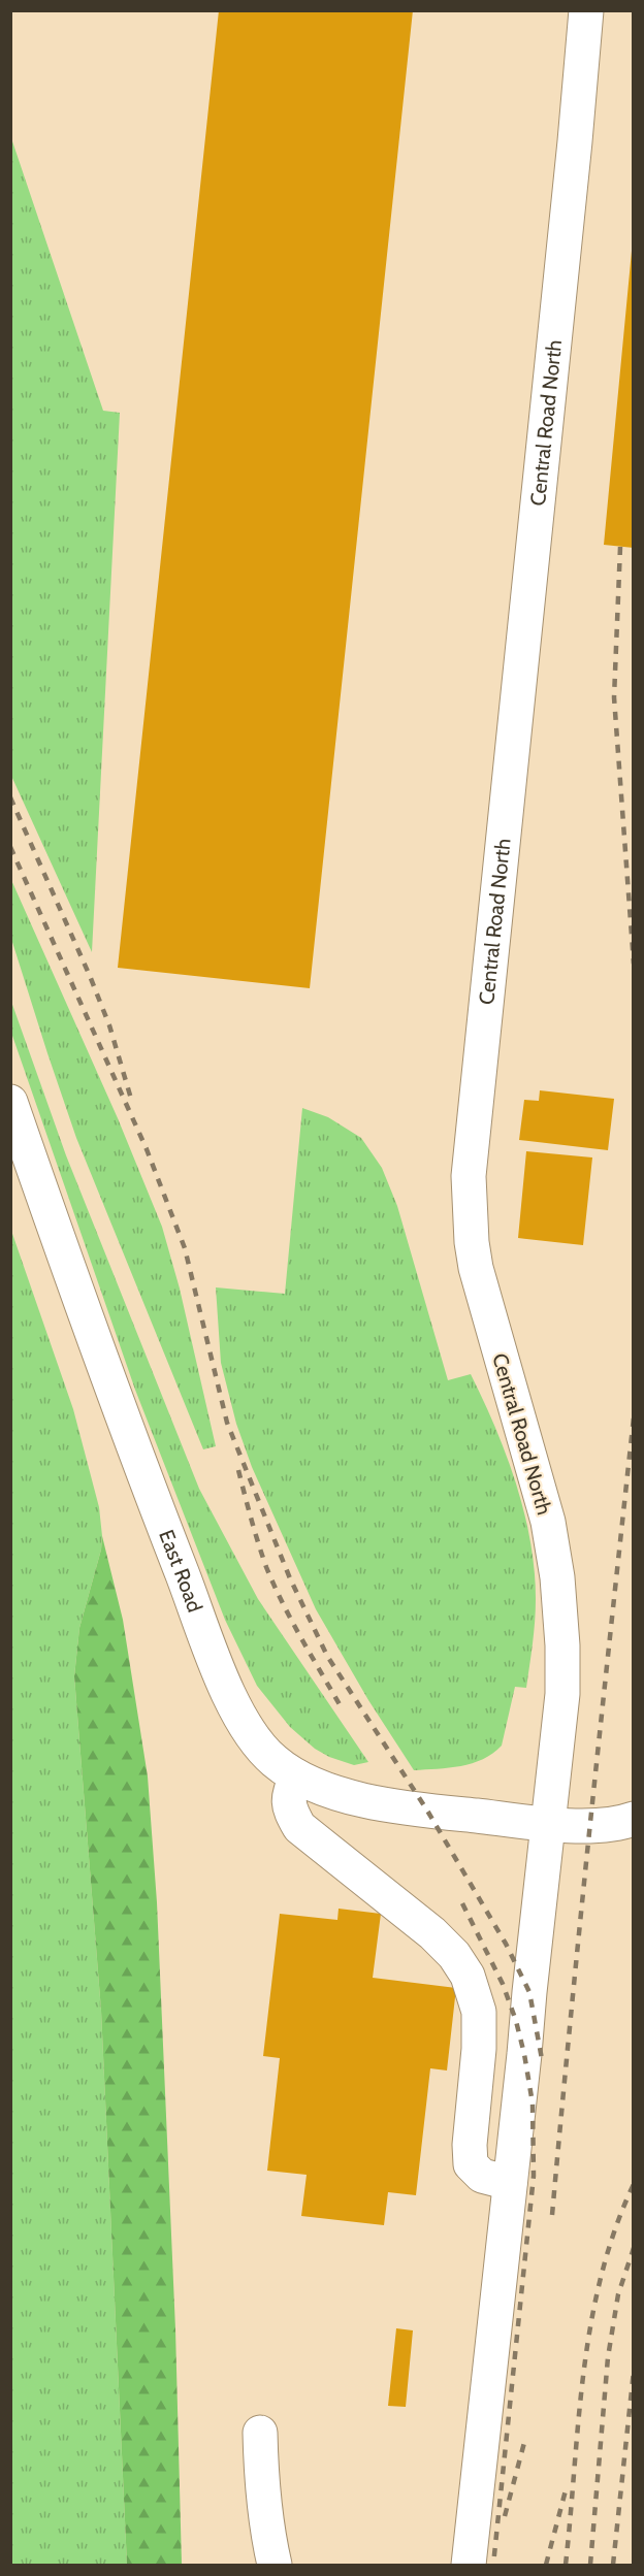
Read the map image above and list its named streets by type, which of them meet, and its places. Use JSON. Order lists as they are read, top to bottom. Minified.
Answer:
{"streets":{"lane":["Central Road North","East Road"]},"crossings":[["Central Road North","East Road"]]}
